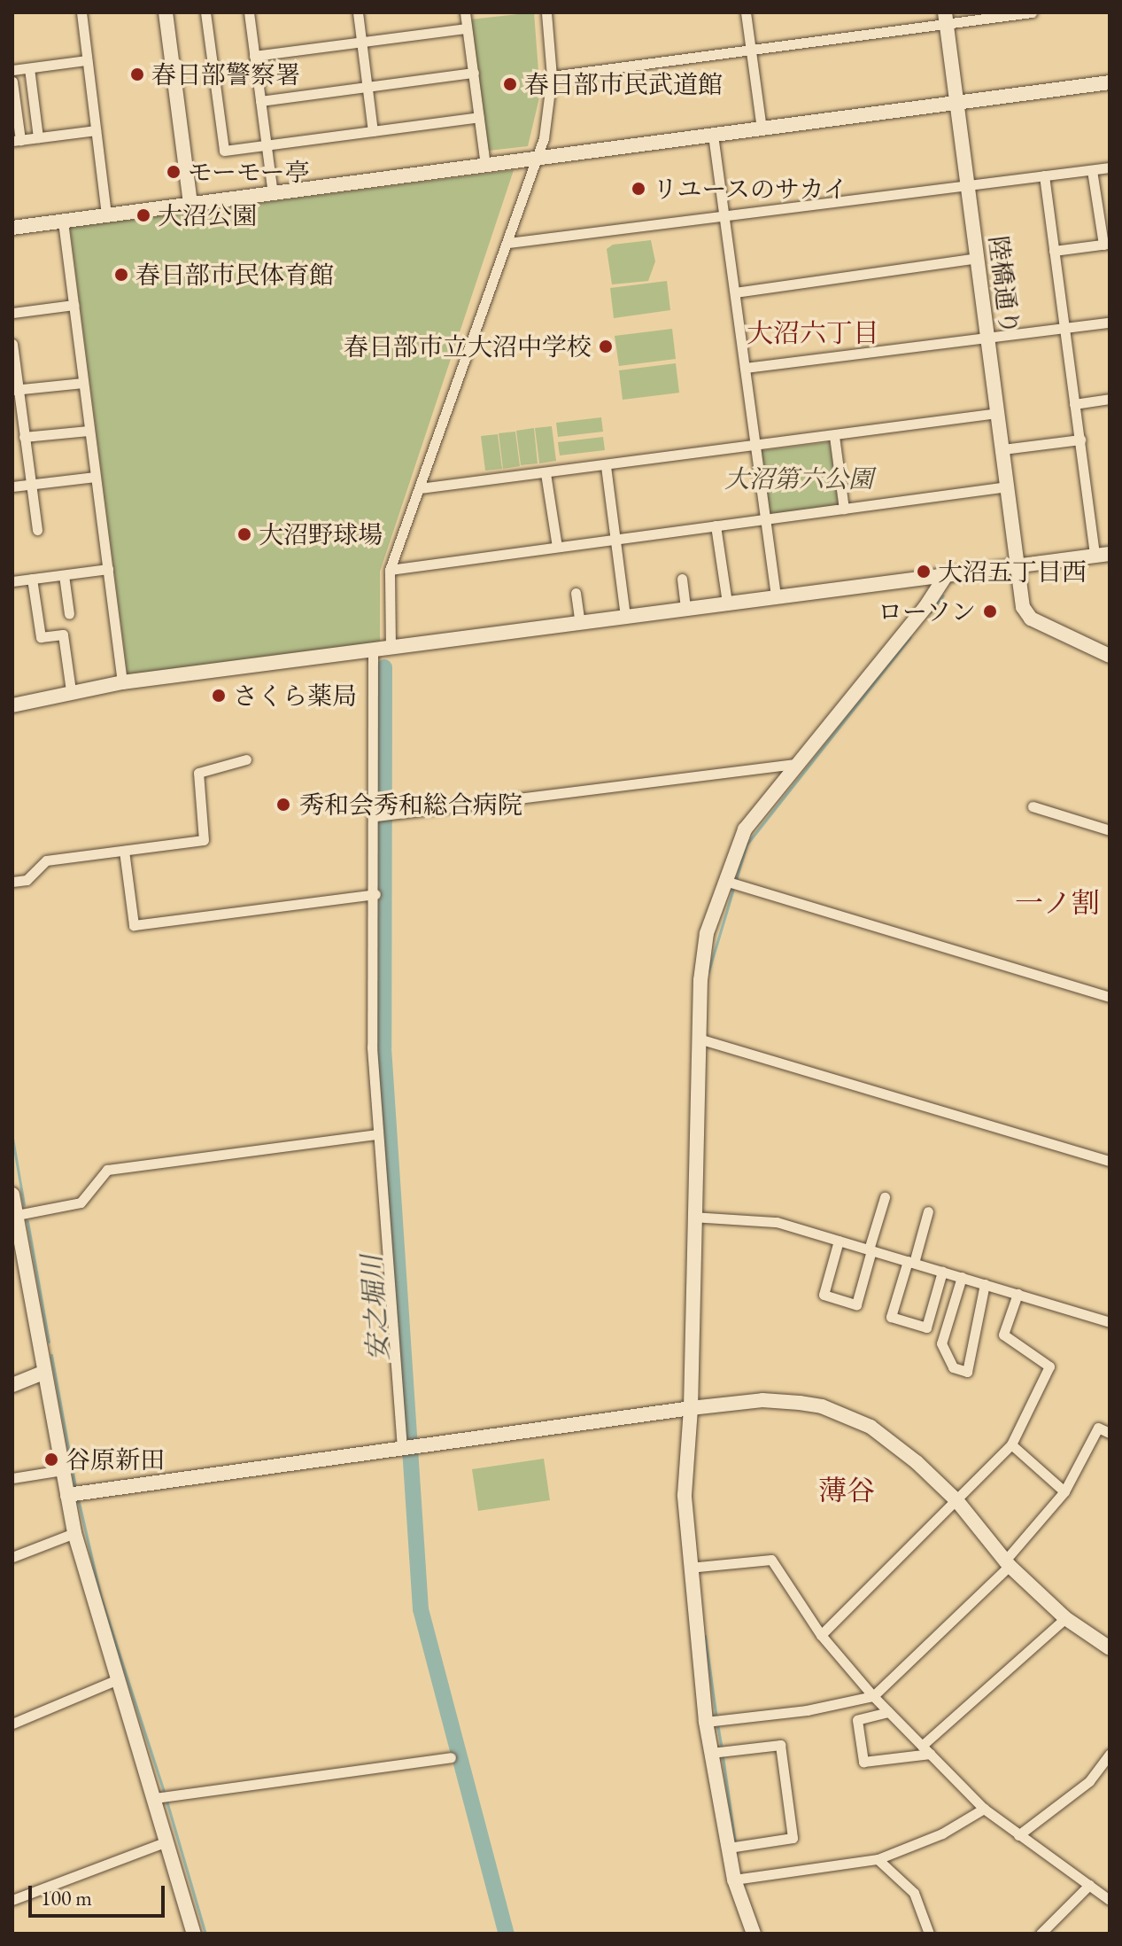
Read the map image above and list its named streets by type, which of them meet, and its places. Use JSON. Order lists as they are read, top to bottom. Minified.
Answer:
{"streets":{"street":["陸橋通り"]},"districts":["大沼六丁目","一ノ割","薄谷"],"water":["安之堀川"],"parks":["大沼第六公園"],"places":["春日部警察署","春日部市民武道館","モーモー亭","リユースのサカイ","大沼公園","春日部市民体育館","春日部市立大沼中学校","大沼野球場","大沼五丁目西","ローソン","さくら薬局","秀和会秀和総合病院","谷原新田"],"scale_bar":"100 m"}
